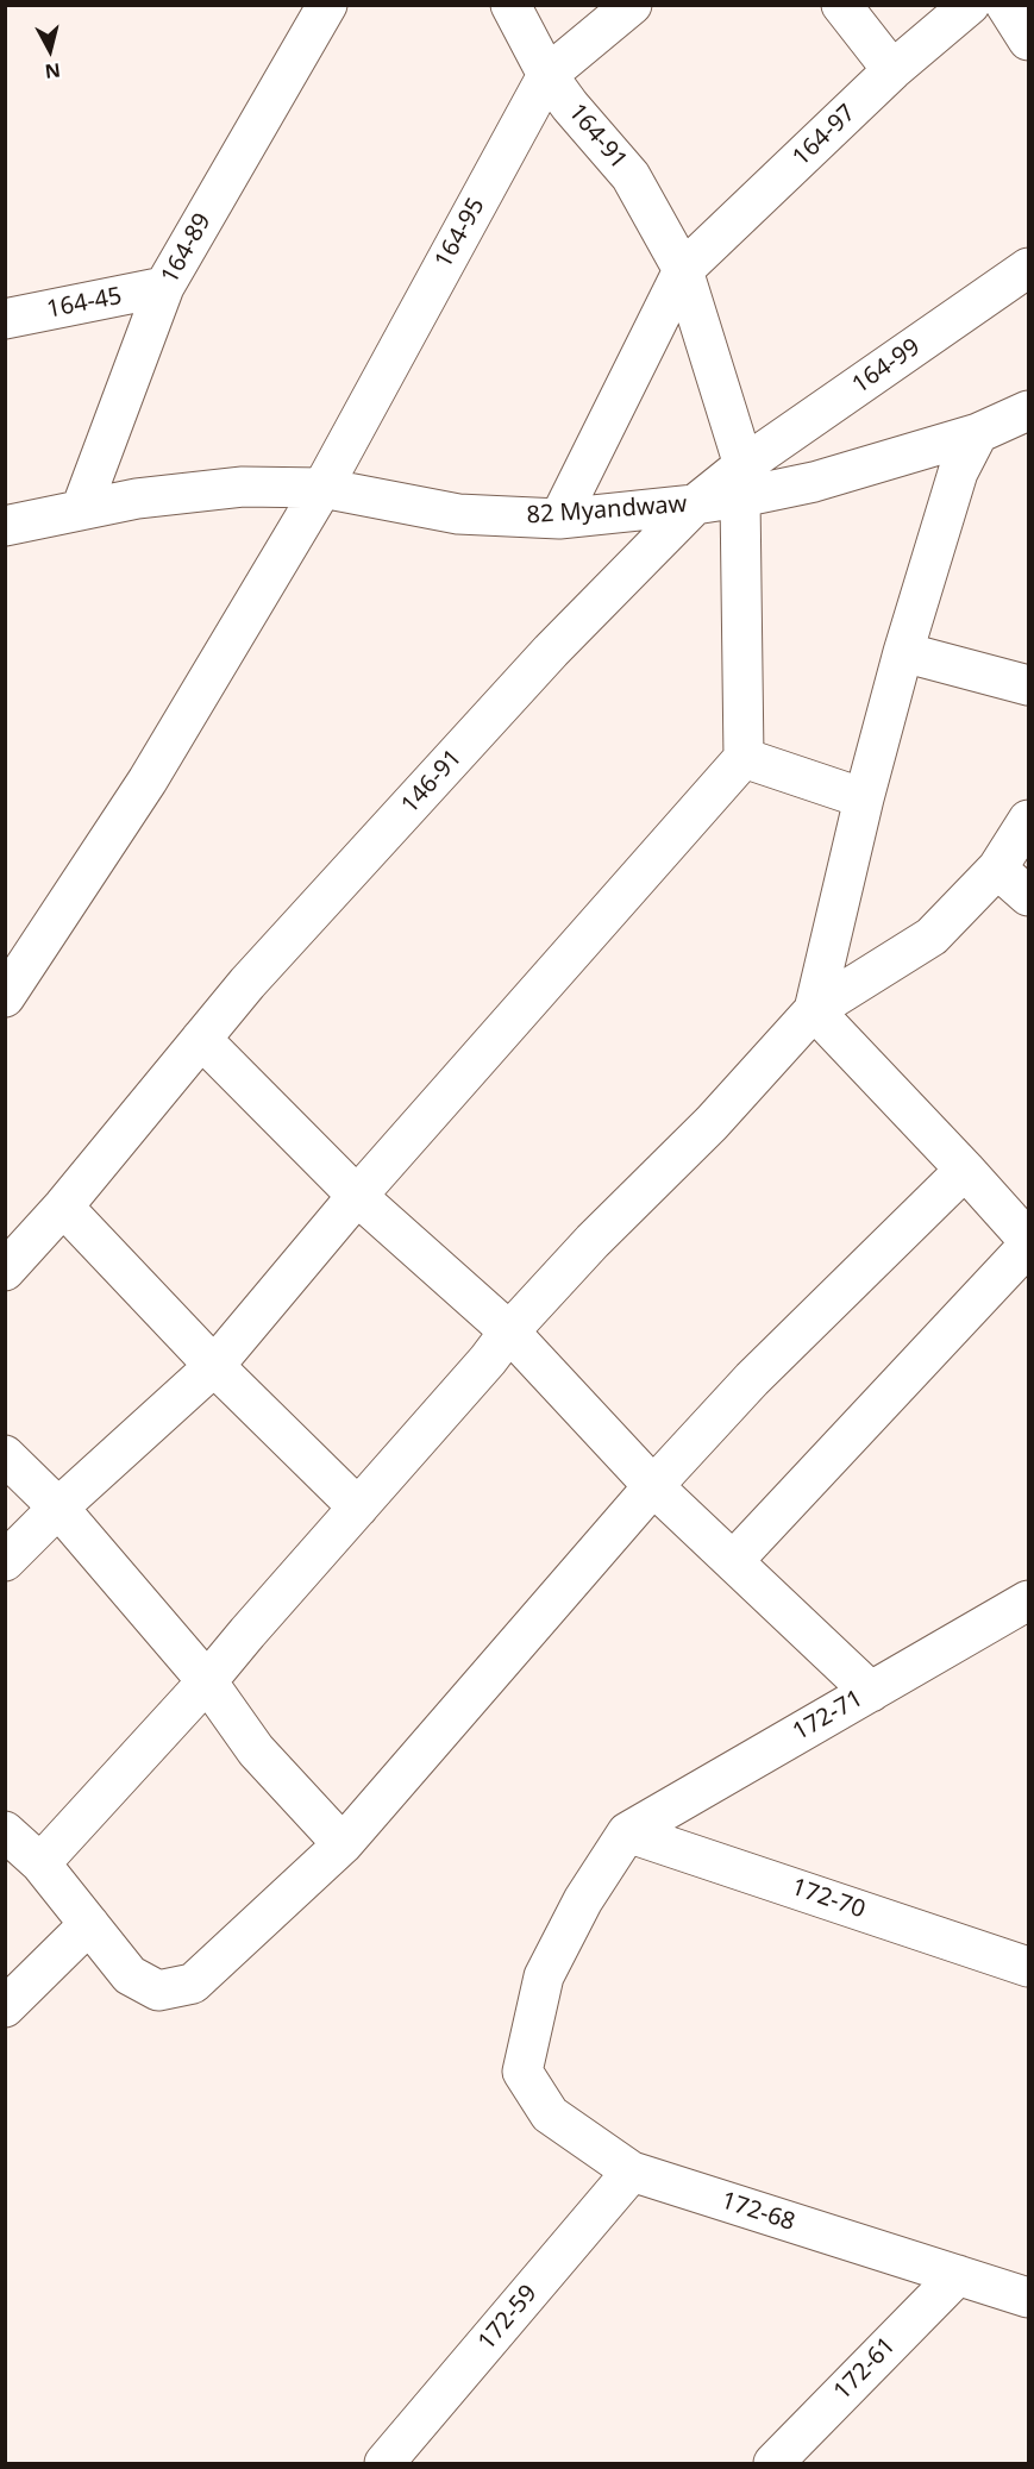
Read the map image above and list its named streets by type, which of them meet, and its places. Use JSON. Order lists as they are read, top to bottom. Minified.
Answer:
{"streets":{"street":["164-97","164-91","164-95","164-89","164-45","164-99","82 Myandwaw","146-91","172-71","172-70","172-68","172-59","172-61"]},"crossings":[["164-97","164-91"],["164-97","82 Myandwaw"],["164-91","164-95"],["164-95","82 Myandwaw"],["164-89","164-45"],["164-89","82 Myandwaw"],["164-99","146-91"],["82 Myandwaw","146-91"],["172-71","172-70"],["172-71","172-68"],["172-70","172-68"],["172-68","172-59"],["172-68","172-61"]],"north":"bottom"}
